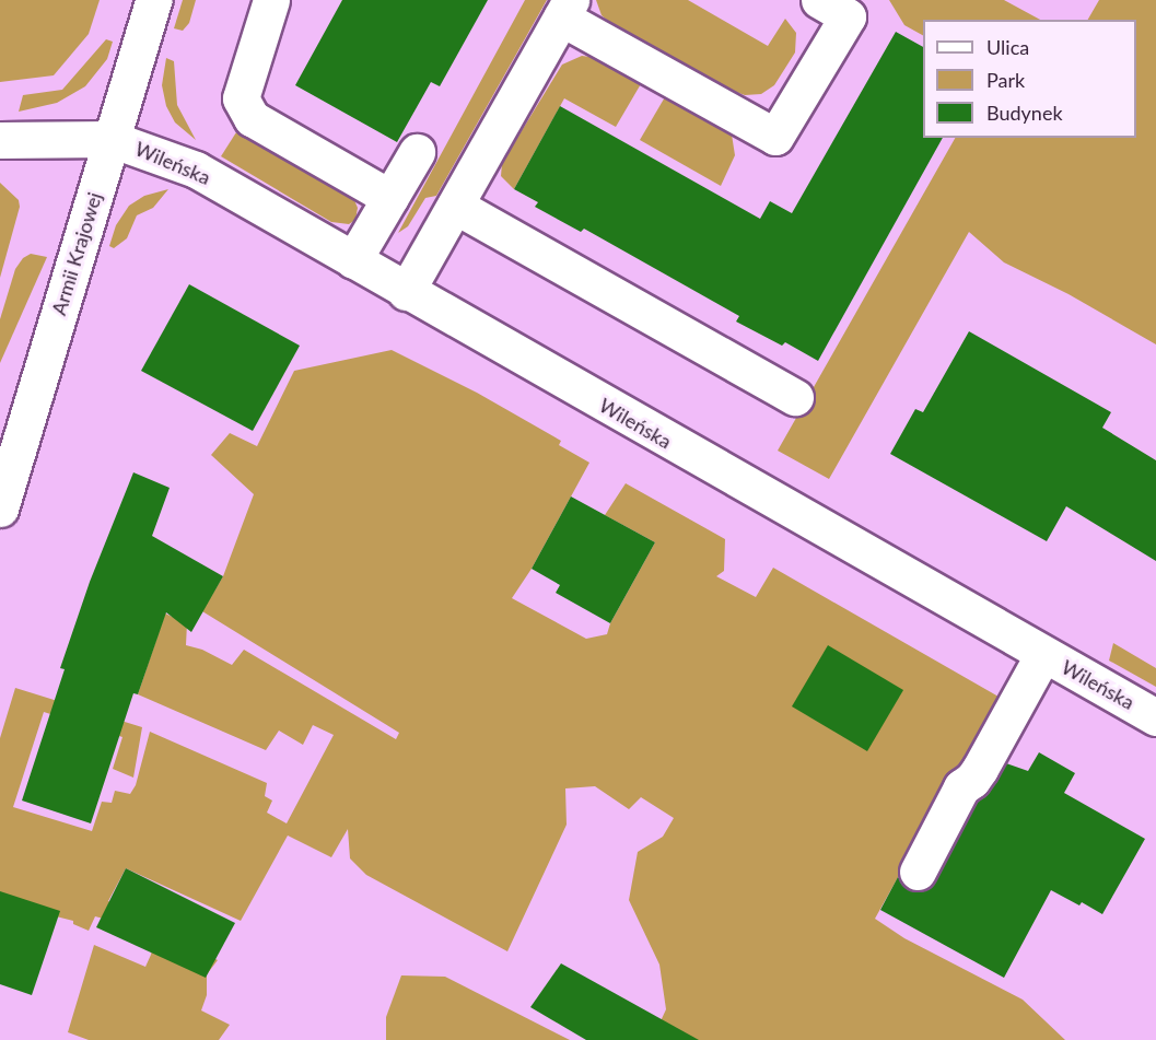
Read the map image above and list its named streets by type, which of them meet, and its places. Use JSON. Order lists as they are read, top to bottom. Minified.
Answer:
{"streets":{"street":["Wileńska","Armii Krajowej"]},"crossings":[["Wileńska","Armii Krajowej"]],"legend":["Ulica","Park","Budynek"]}
